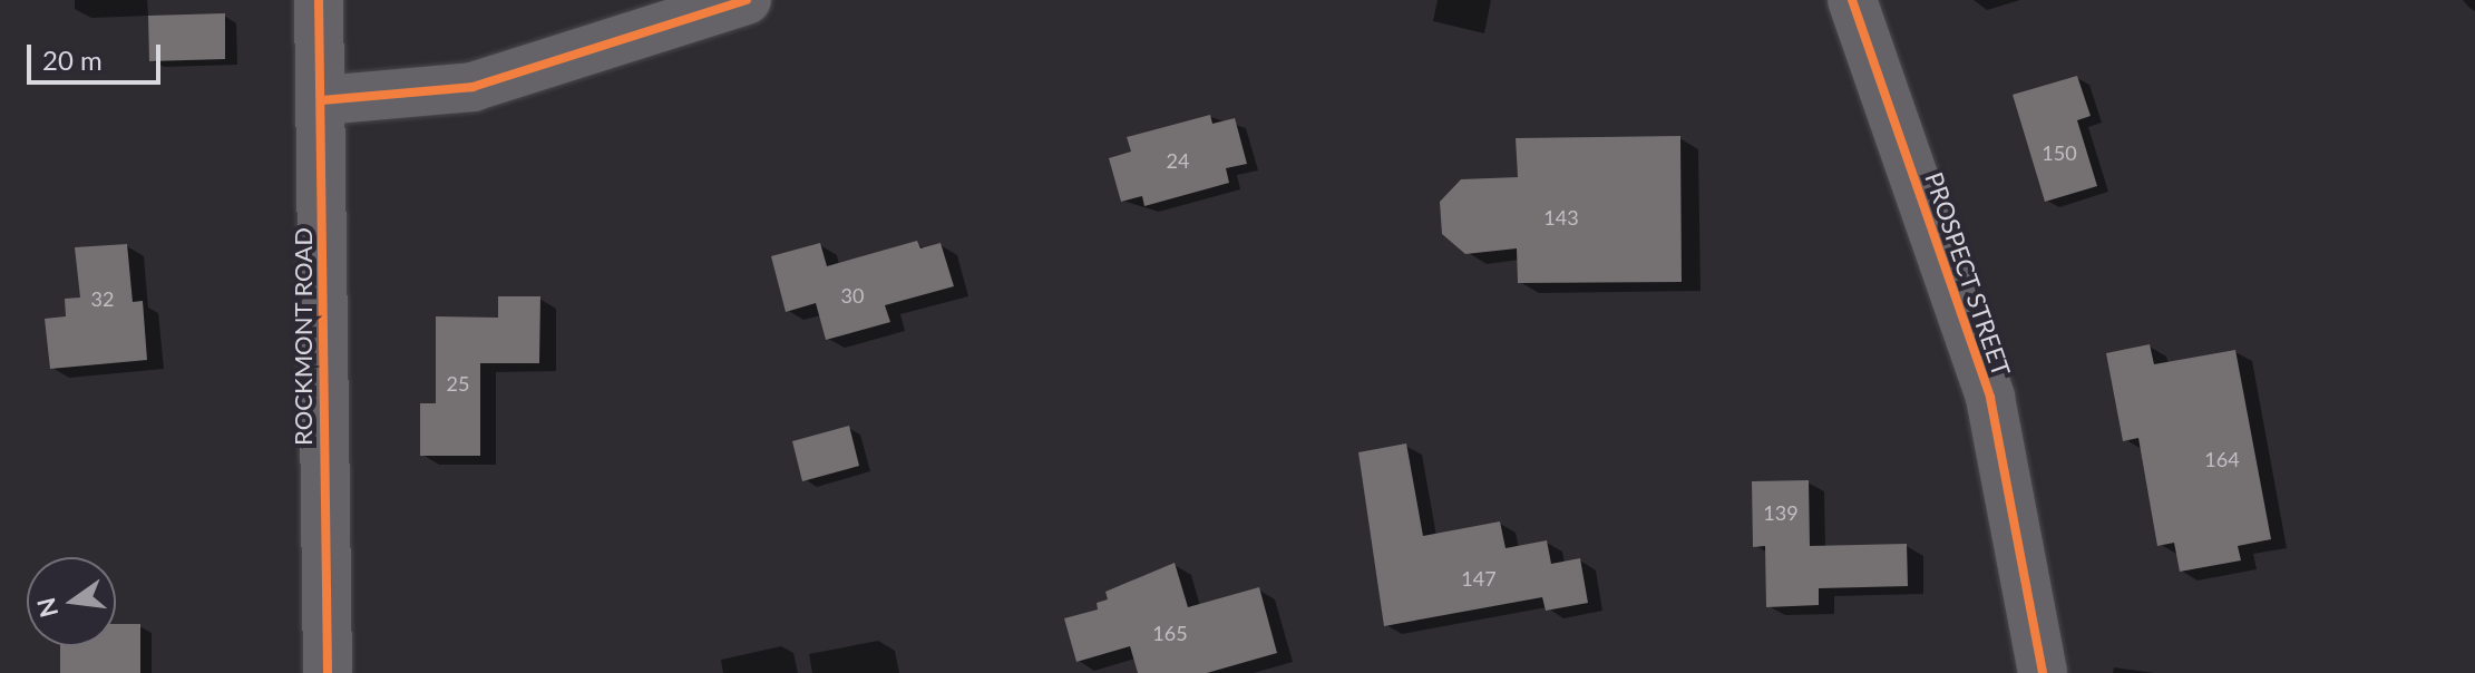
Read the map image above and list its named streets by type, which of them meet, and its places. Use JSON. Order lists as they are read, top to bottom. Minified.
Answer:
{"streets":{"street":["PROSPECT STREET","ROCKMONT ROAD"]},"house_numbers":["150","24","143","30","32","25","164","139","147","165"],"scale_bar":"20 m","north":"left"}
